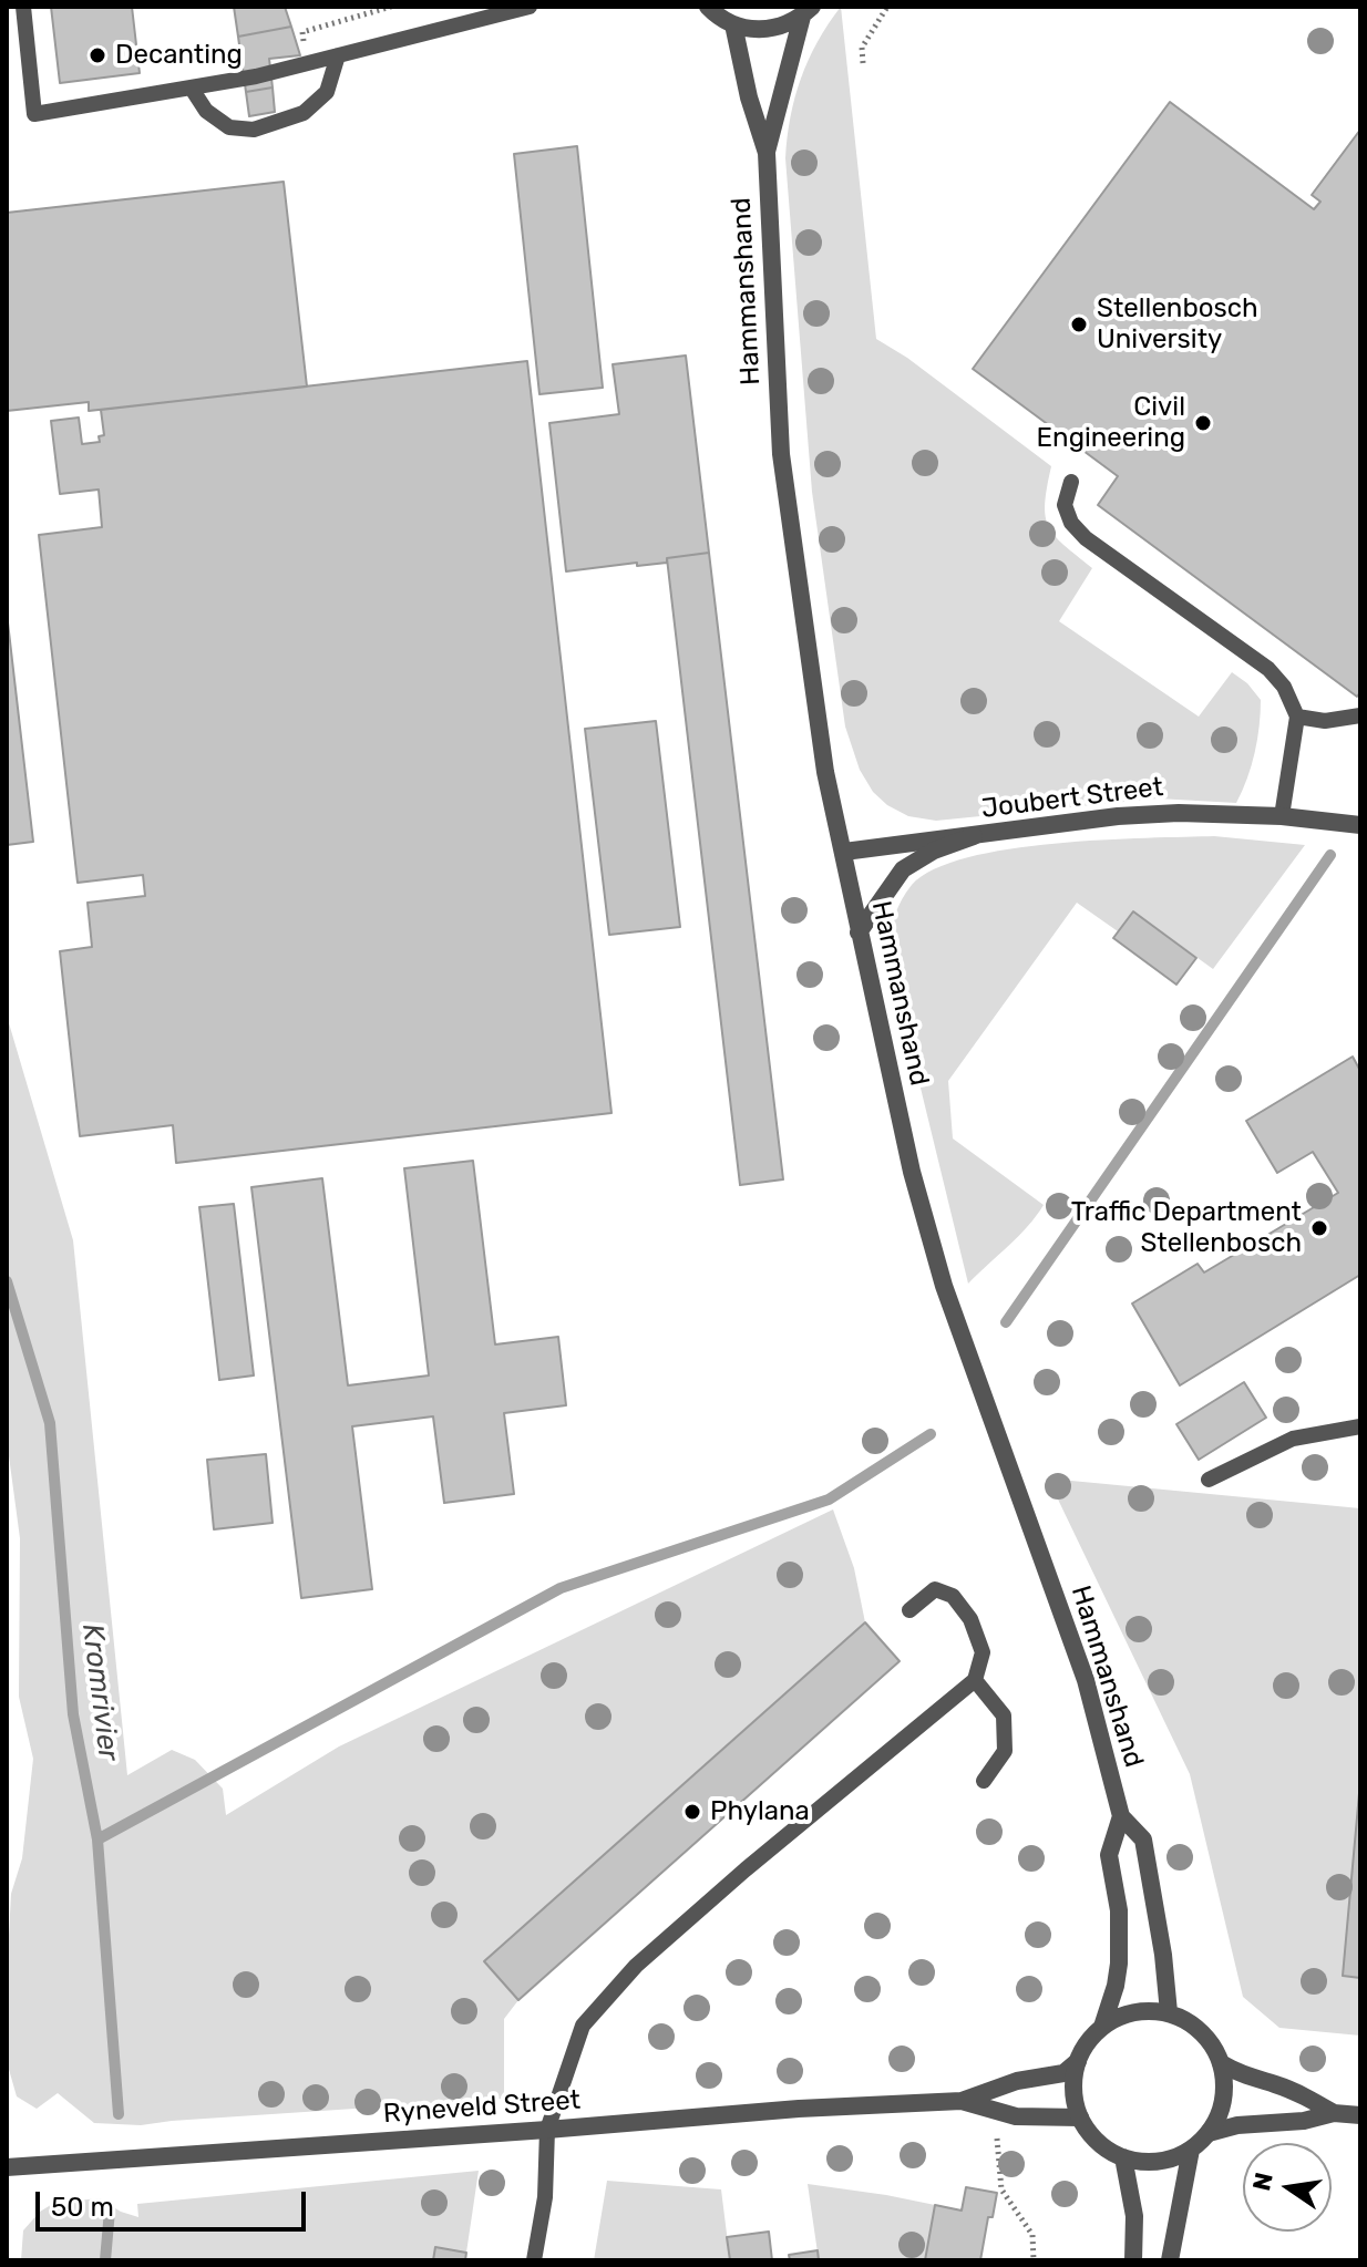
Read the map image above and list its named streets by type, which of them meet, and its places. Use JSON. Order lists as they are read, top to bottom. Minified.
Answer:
{"streets":{"street":["Hammanshand","Joubert Street","Ryneveld Street"]},"crossings":[["Hammanshand","Joubert Street"],["Hammanshand","Ryneveld Street"]],"water":["Kromrivier"],"places":["Decanting","Stellenbosch University","Civil Engineering","Traffic Department Stellenbosch","Phylana"],"scale_bar":"50 m","north":"left"}
